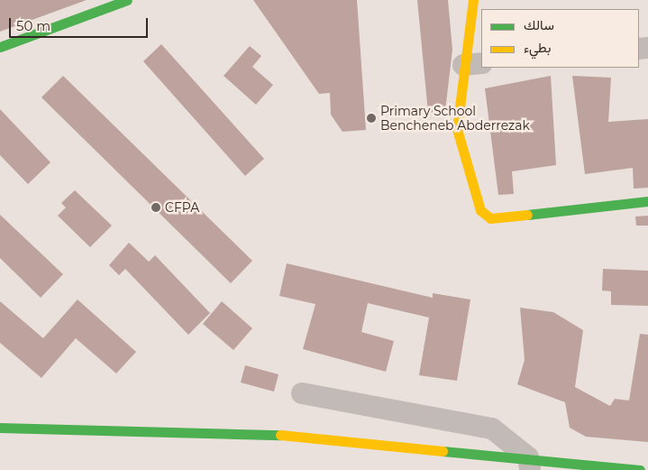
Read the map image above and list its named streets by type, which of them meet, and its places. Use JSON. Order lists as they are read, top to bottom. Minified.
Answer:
{"places":["Primary School Bencheneb Abderrezak","CFPA"],"legend":["سالك","بطيء"],"scale_bar":"50 m"}
